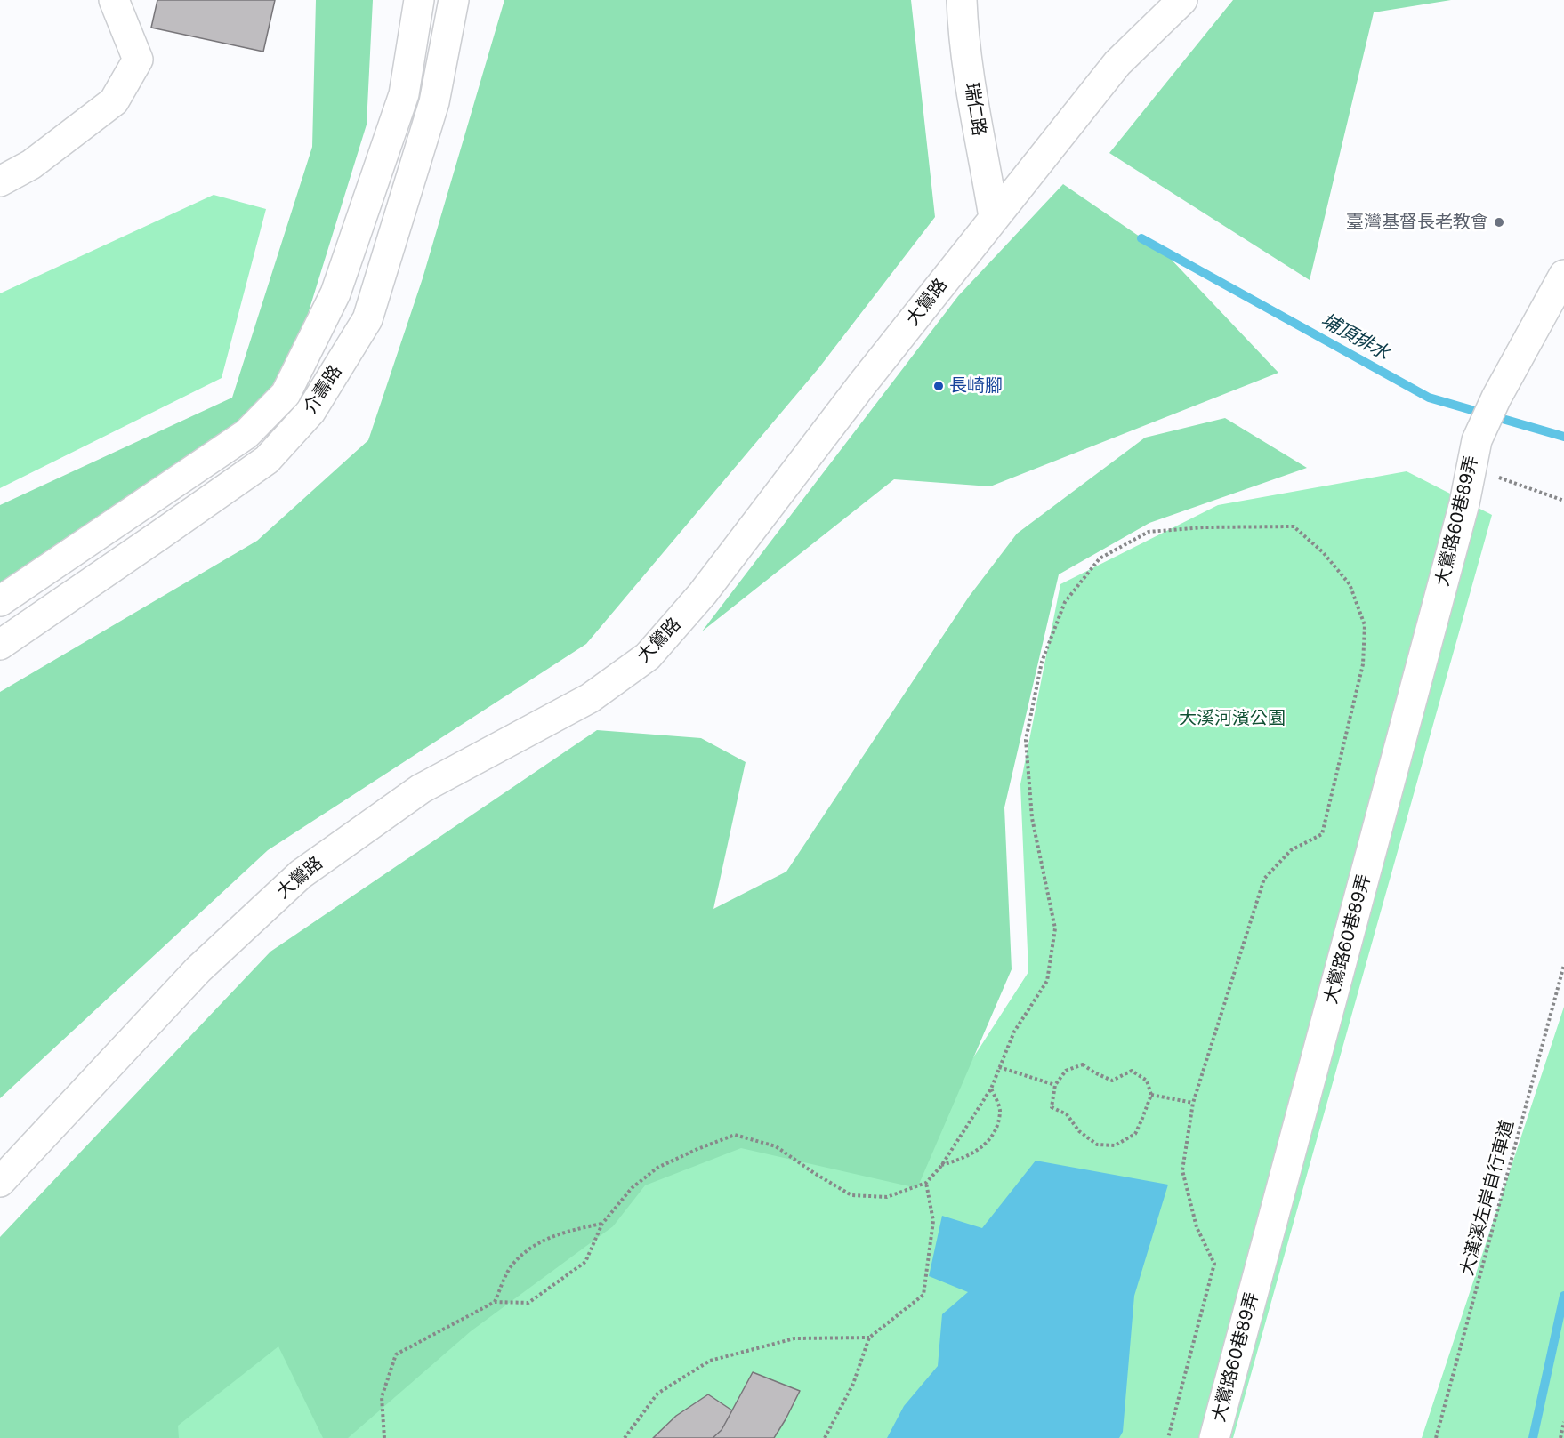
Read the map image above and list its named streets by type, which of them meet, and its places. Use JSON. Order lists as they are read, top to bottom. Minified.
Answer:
{"streets":{"street":["瑞仁路","大鶯路","介壽路","大鶯路60巷89弄"],"path":["大漢溪左岸自行車道"]},"crossings":[["瑞仁路","大鶯路"]],"water":["埔頂排水"],"parks":["大溪河濱公園"],"places":["臺灣基督長老教會","長崎腳"]}
